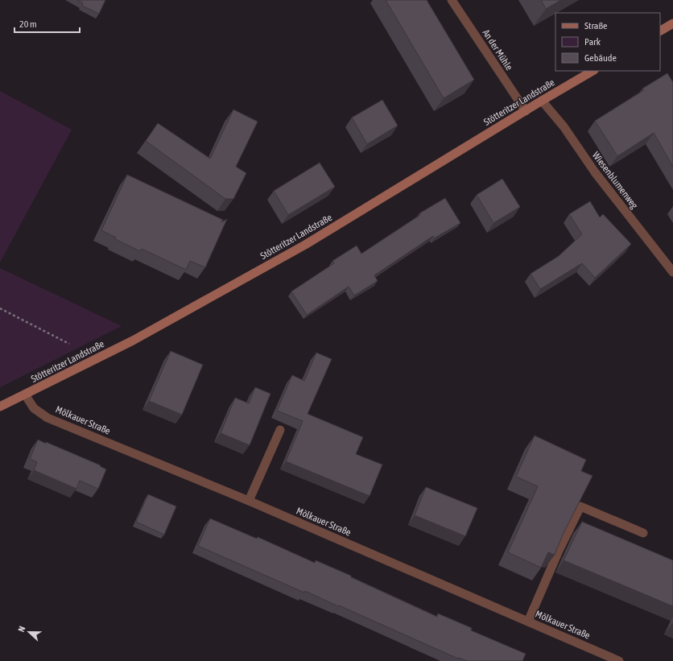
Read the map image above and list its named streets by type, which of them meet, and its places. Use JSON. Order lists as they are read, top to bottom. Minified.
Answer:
{"streets":{"main road":["Stötteritzer Landstraße"],"street":["An der Mühle","Wiesenblumenweg","Mölkauer Straße"]},"crossings":[["An der Mühle","Stötteritzer Landstraße"],["Stötteritzer Landstraße","Wiesenblumenweg"],["Stötteritzer Landstraße","Mölkauer Straße"]],"legend":["Straße","Park","Gebäude"],"scale_bar":"20 m","north":"left"}
